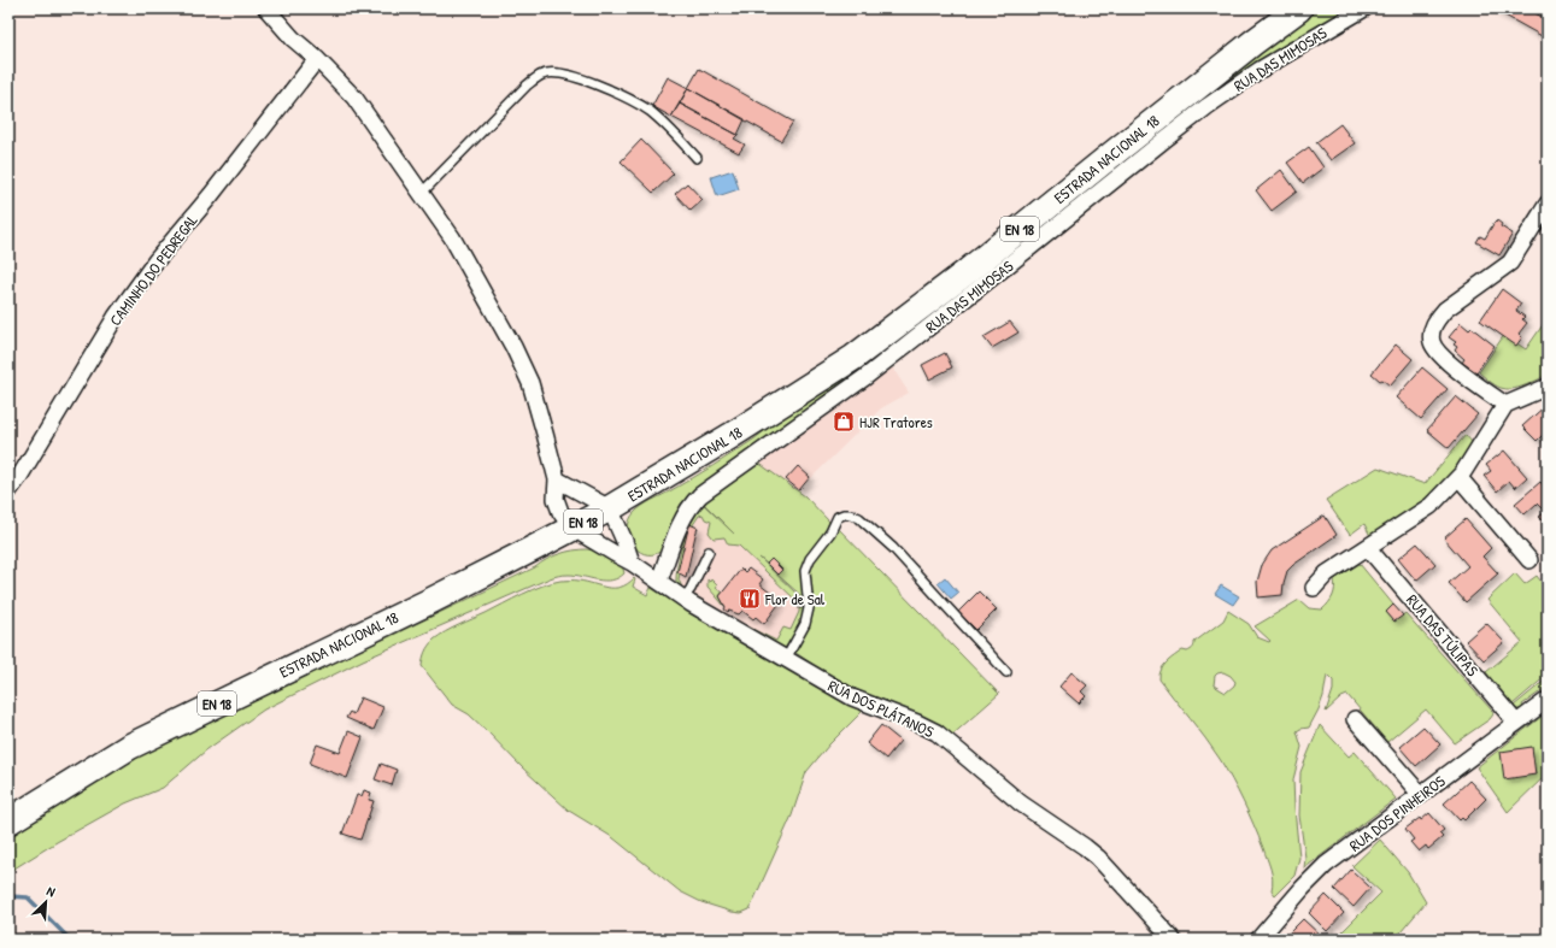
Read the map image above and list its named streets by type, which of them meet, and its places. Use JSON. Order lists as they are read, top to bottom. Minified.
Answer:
{"streets":{"main road":["ESTRADA NACIONAL 18","EN 18"],"street":["RUA DAS MIMOSAS","CAMINHO DO PEDREGAL","RUA DAS TÚLIPAS","RUA DOS PLÁTANOS","RUA DOS PINHEIROS"]},"crossings":[["RUA DAS MIMOSAS","RUA DOS PLÁTANOS"],["ESTRADA NACIONAL 18","RUA DOS PLÁTANOS"],["RUA DAS TÚLIPAS","RUA DOS PINHEIROS"]],"places":{"shop":["HJR Tratores"],"restaurant":["Flor de Sal"]},"north":"top right"}
